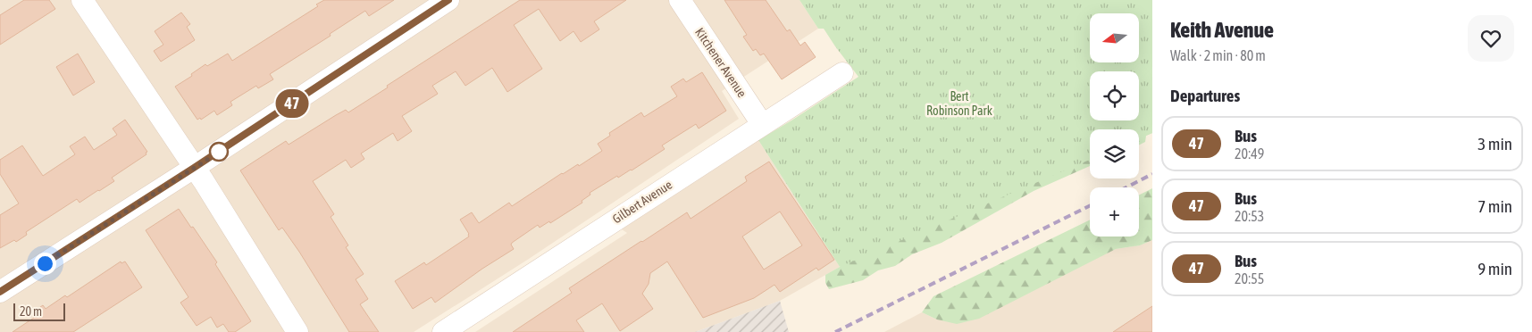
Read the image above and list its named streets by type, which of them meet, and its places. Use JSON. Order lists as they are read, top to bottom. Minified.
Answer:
{"streets":{"street":["Kitchener Avenue","Gilbert Avenue"]},"crossings":[["Kitchener Avenue","Gilbert Avenue"]],"parks":["Bert Robinson Park"],"lines":["bus line 47"],"scale_bar":"20 m","north":"left","page":{"on_map":"47","heading":[["Keith Avenue","Walk · 2 min · 80 m"],"Departures"],"map_buttons":"+","list":[{"mark":"47","name":"Bus","note":"20:49","value":"3 min"},{"mark":"47","name":"Bus","note":"20:53","value":"7 min"},{"mark":"47","name":"Bus","note":"20:55","value":"9 min"}],"scale":"20 m"}}
